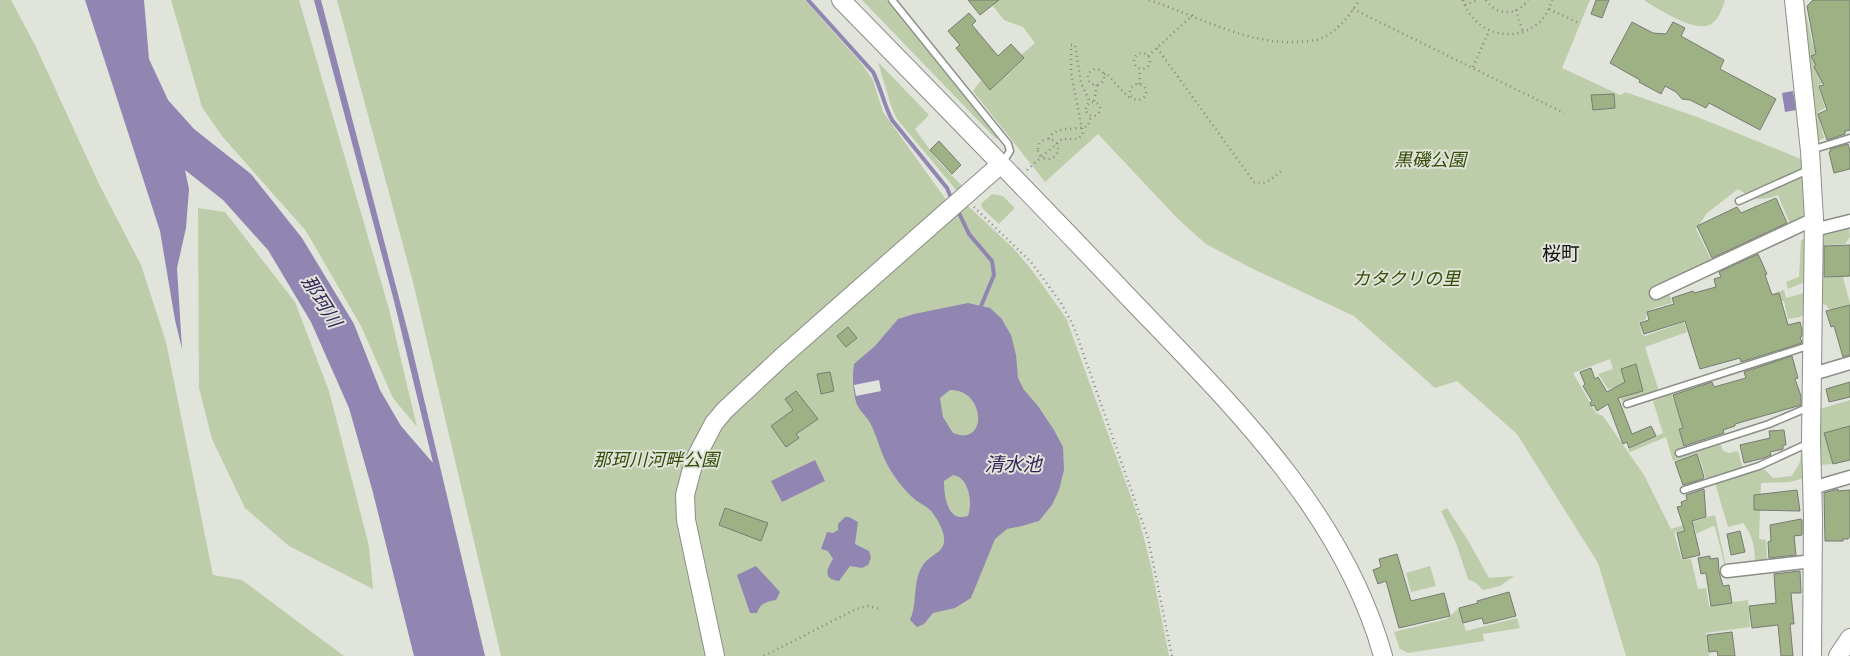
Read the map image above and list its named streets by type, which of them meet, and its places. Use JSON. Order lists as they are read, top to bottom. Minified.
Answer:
{"districts":["桜町"],"water":["那珂川","清水池"],"parks":["黒磯公園","カタクリの里","那珂川河畔公園"]}
